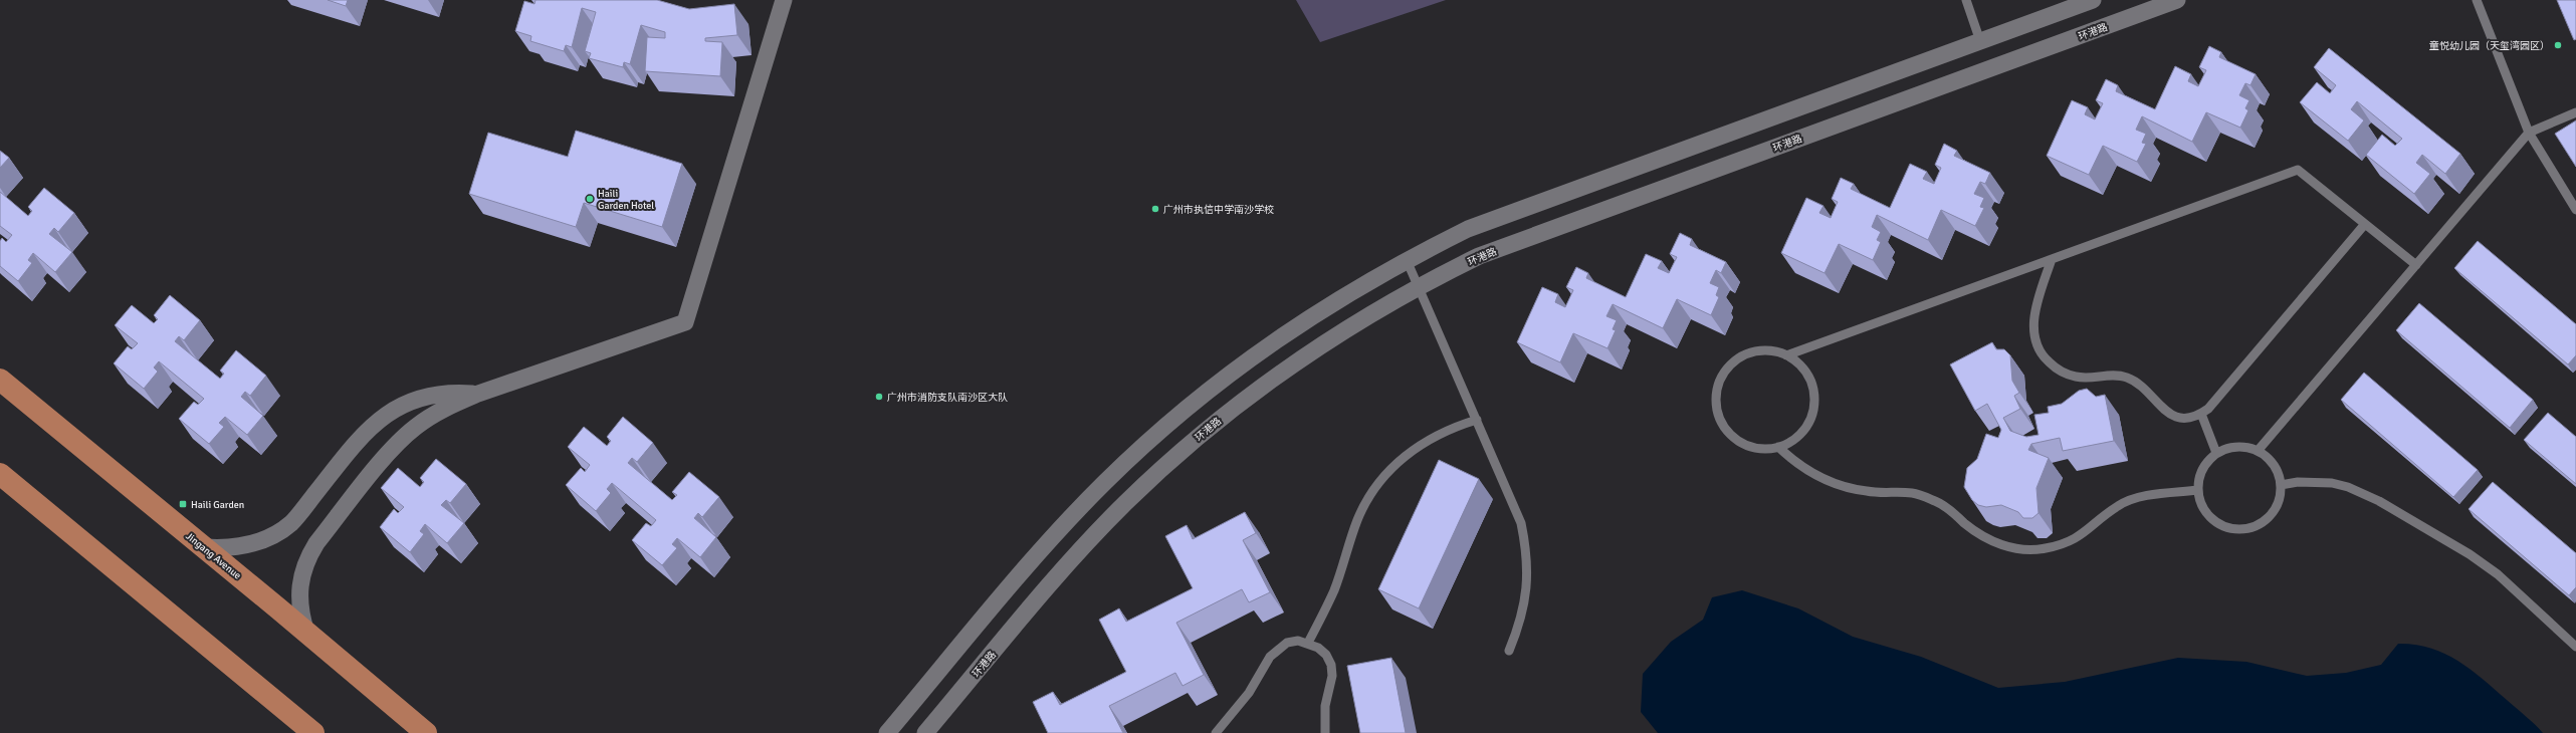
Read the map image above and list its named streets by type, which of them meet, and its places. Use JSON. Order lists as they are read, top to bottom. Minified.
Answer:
{"streets":{"highway":["Jingang Avenue"],"street":["环港路"]},"places":{"other":["童悦幼儿园（天玺湾园区）","Haili Garden Hotel","广州市执信中学南沙学校","广州市消防支队南沙区大队"],"transit":["Haili Garden"]}}
